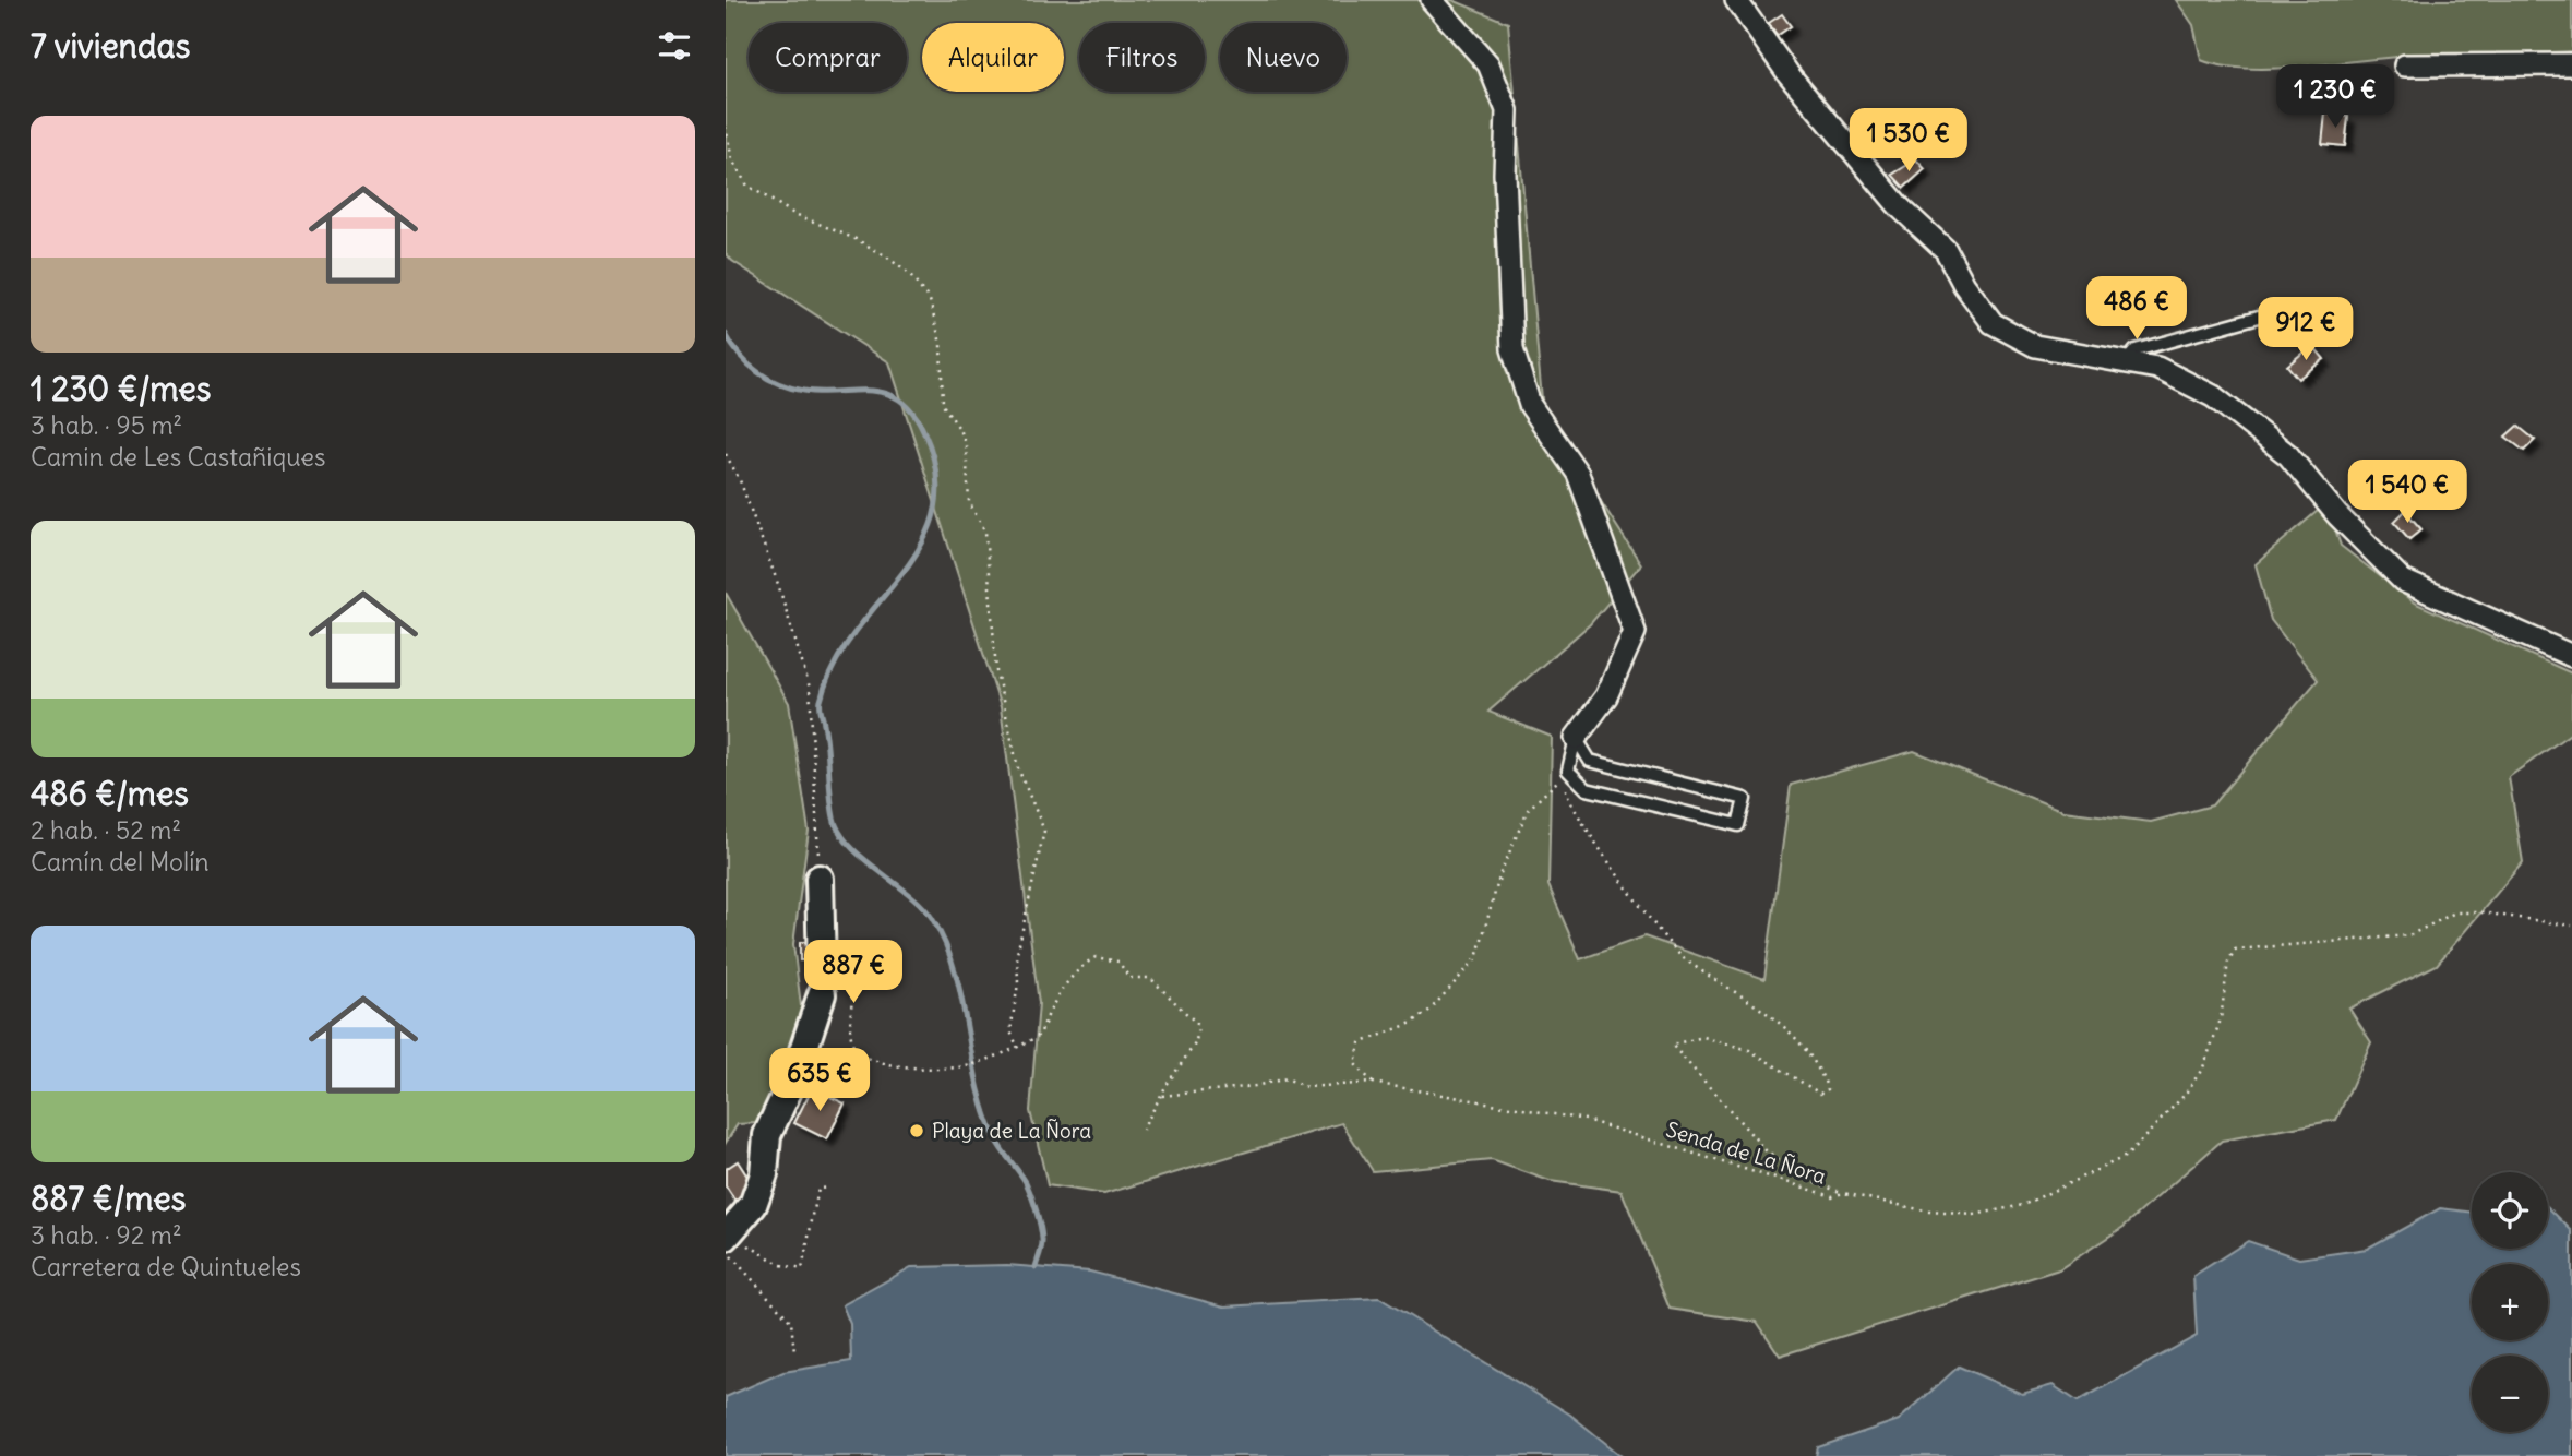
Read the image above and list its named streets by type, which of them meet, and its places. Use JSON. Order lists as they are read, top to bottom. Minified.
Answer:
{"streets":{"path":["Senda de La Ñora"]},"places":["Playa de La Ñora"],"page":{"heading":"7 viviendas","chip":["Comprar","Alquilar","Filtros","Nuevo"],"price":["1 230 €","1 530 €","486 €","912 €","1 540 €","887 €","635 €"],"list":[{"name":"1 230 €/mes","note":"3 hab. · 95 m² · Camin de Les Castañiques"},{"name":"486 €/mes","note":"2 hab. · 52 m² · Camín del Molín"},{"name":"887 €/mes","note":"3 hab. · 92 m² · Carretera de Quintueles"}],"map_buttons":["+","−"]}}
